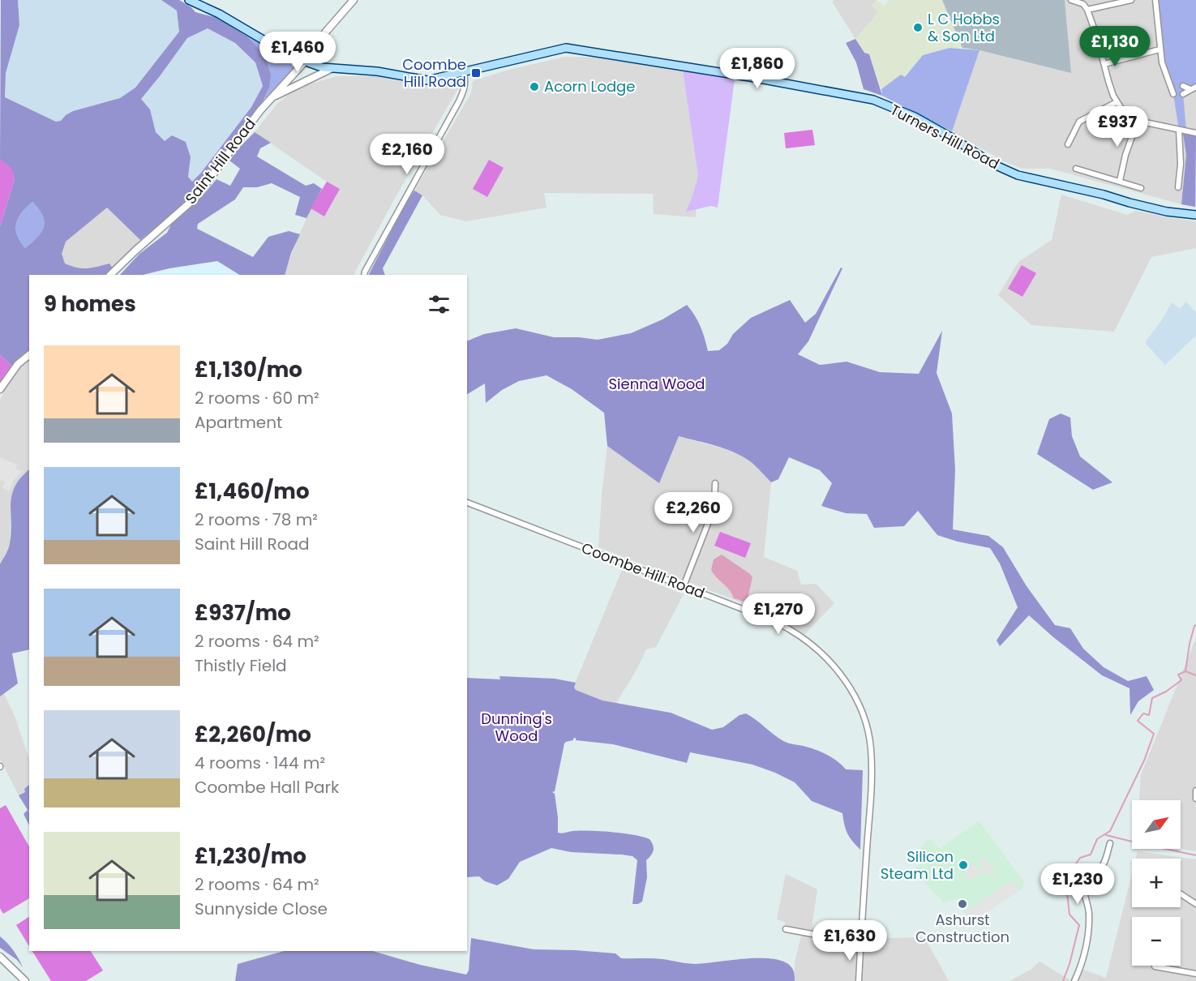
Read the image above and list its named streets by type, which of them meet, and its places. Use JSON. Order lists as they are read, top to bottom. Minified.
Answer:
{"streets":{"main road":["Turners Hill Road"],"street":["Saint Hill Road","Coombe Hill Road"]},"crossings":[["Turners Hill Road","Saint Hill Road"]],"parks":["Sienna Wood","Dunning's Wood"],"places":{"other":["L C Hobbs & Son Ltd","Acorn Lodge","Silicon Steam Ltd","Ashurst Construction"],"transit":["Coombe Hill Road"]},"north":"top right","page":{"price":["£1,130","£1,460","£1,860","£937","£2,160","£2,260","£1,270","£1,230","£1,630"],"heading":"9 homes","list":[{"name":"£1,130/mo","note":"2 rooms · 60 m² · Apartment"},{"name":"£1,460/mo","note":"2 rooms · 78 m² · Saint Hill Road"},{"name":"£937/mo","note":"2 rooms · 64 m² · Thistly Field"},{"name":"£2,260/mo","note":"4 rooms · 144 m² · Coombe Hall Park"},{"name":"£1,230/mo","note":"2 rooms · 64 m² · Sunnyside Close"}],"map_buttons":["+","−"]}}
